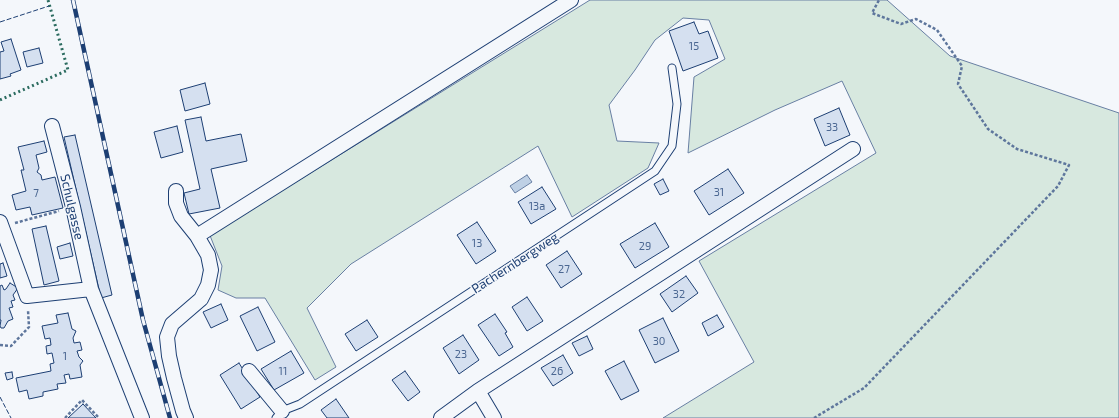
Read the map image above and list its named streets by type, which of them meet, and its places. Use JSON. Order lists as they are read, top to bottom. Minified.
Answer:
{"streets":{"street":["Schulgasse","Pachernbergweg"]},"house_numbers":["15","33","31","7","13a","13","29","27","32","30","23","1","11","26"]}
